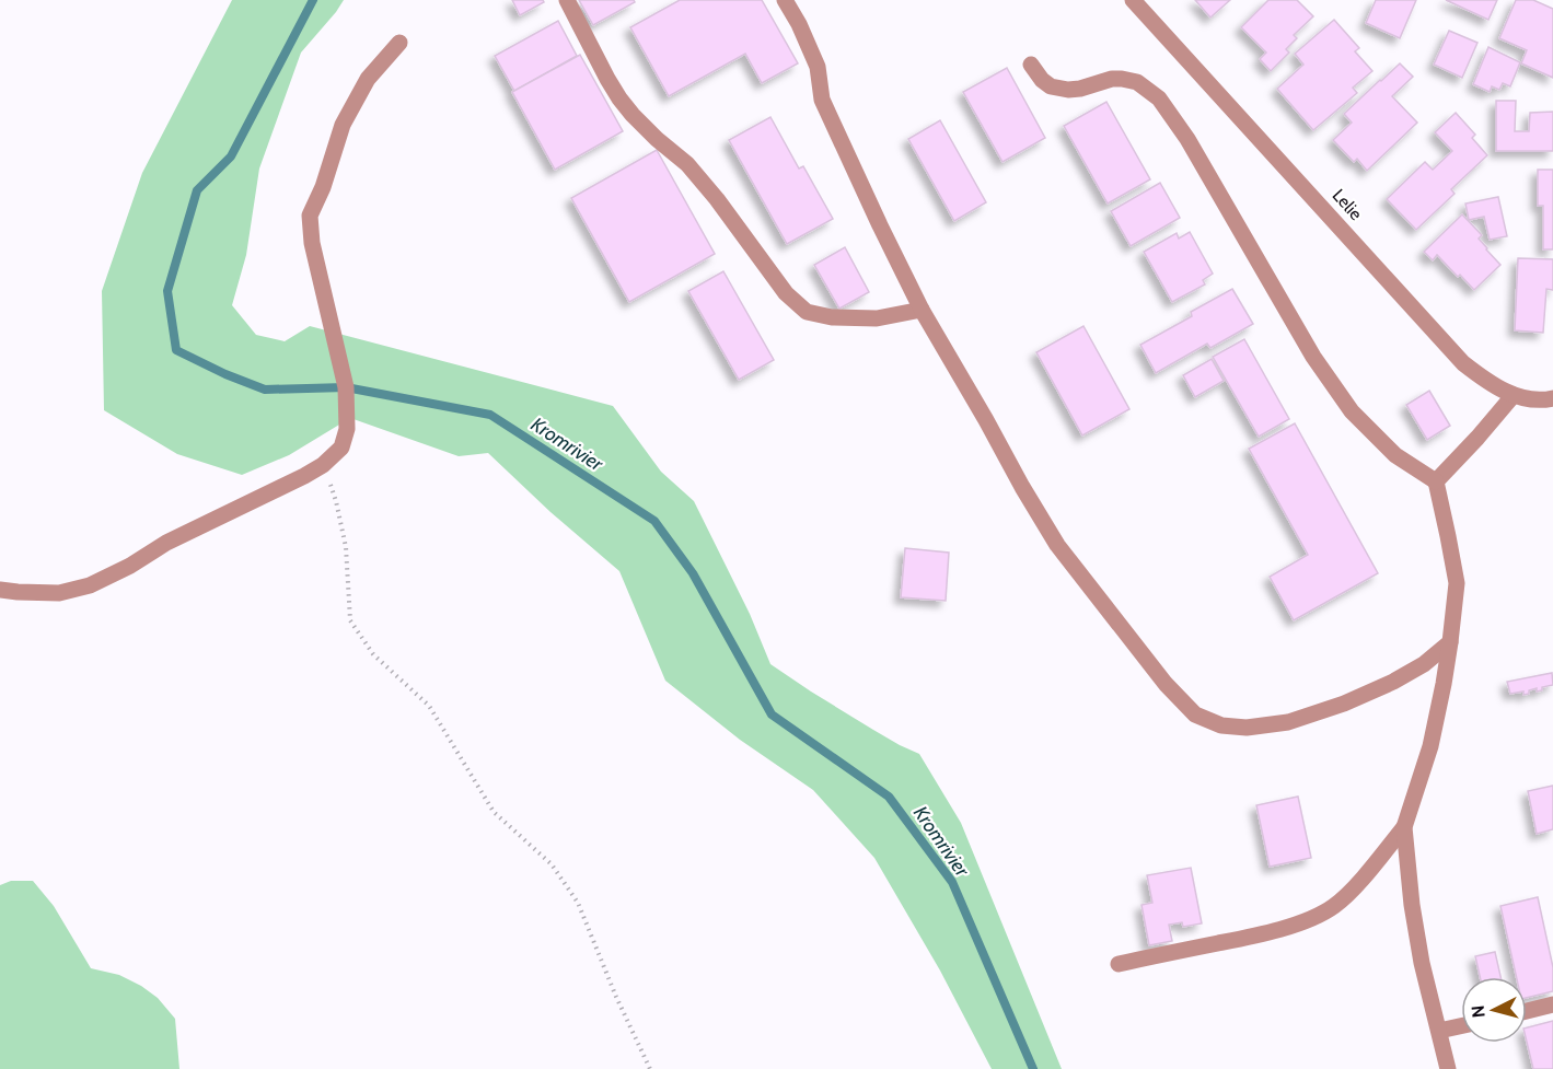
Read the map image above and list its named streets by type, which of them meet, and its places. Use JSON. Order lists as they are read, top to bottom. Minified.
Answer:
{"streets":{"street":["Lelie"]},"water":["Kromrivier"],"north":"left"}
